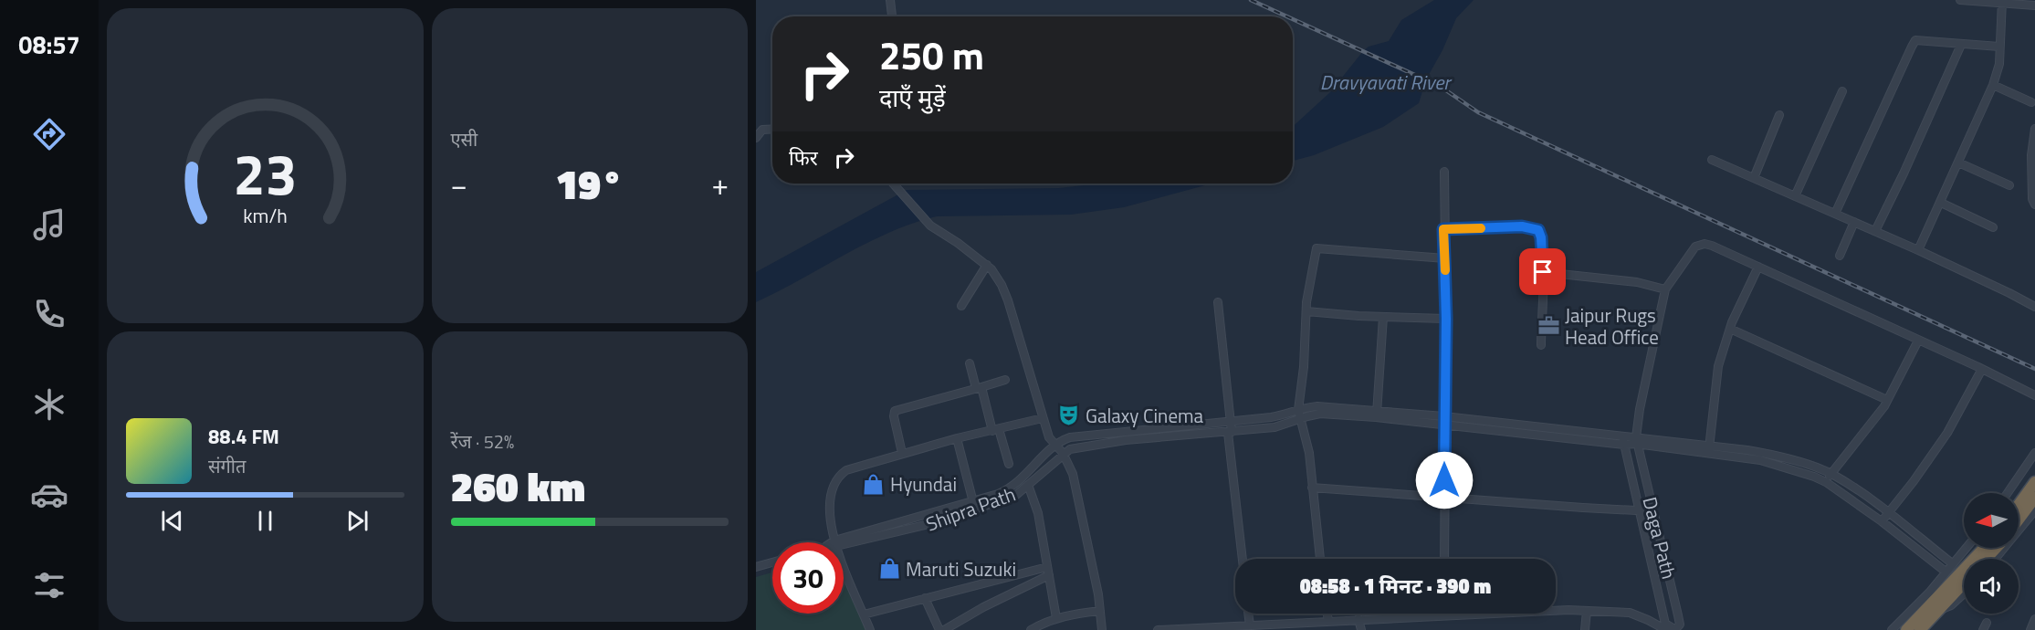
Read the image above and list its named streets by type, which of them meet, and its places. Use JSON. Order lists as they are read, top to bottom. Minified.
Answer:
{"streets":{"street":["Shipra Path","Daga Path"]},"water":["Dravyavati River"],"places":{"office":["Jaipur Rugs Head Office"],"theatre":["Galaxy Cinema"],"shop":["Hyundai","Maruti Suzuki"]},"north":"left","page":{"tabs":"08:57","tile":["एसी",["रेंज · 52%","260 km"]],"turn":["250 m","दाएँ मुड़ें"],"then":"फिर","heat":["−","19°","+"],"song":["88.4 FM","संगीत"],"limit":"30","trip":"08:58 · 1 मिनट · 390 m","gauge":["23","km/h"]}}
